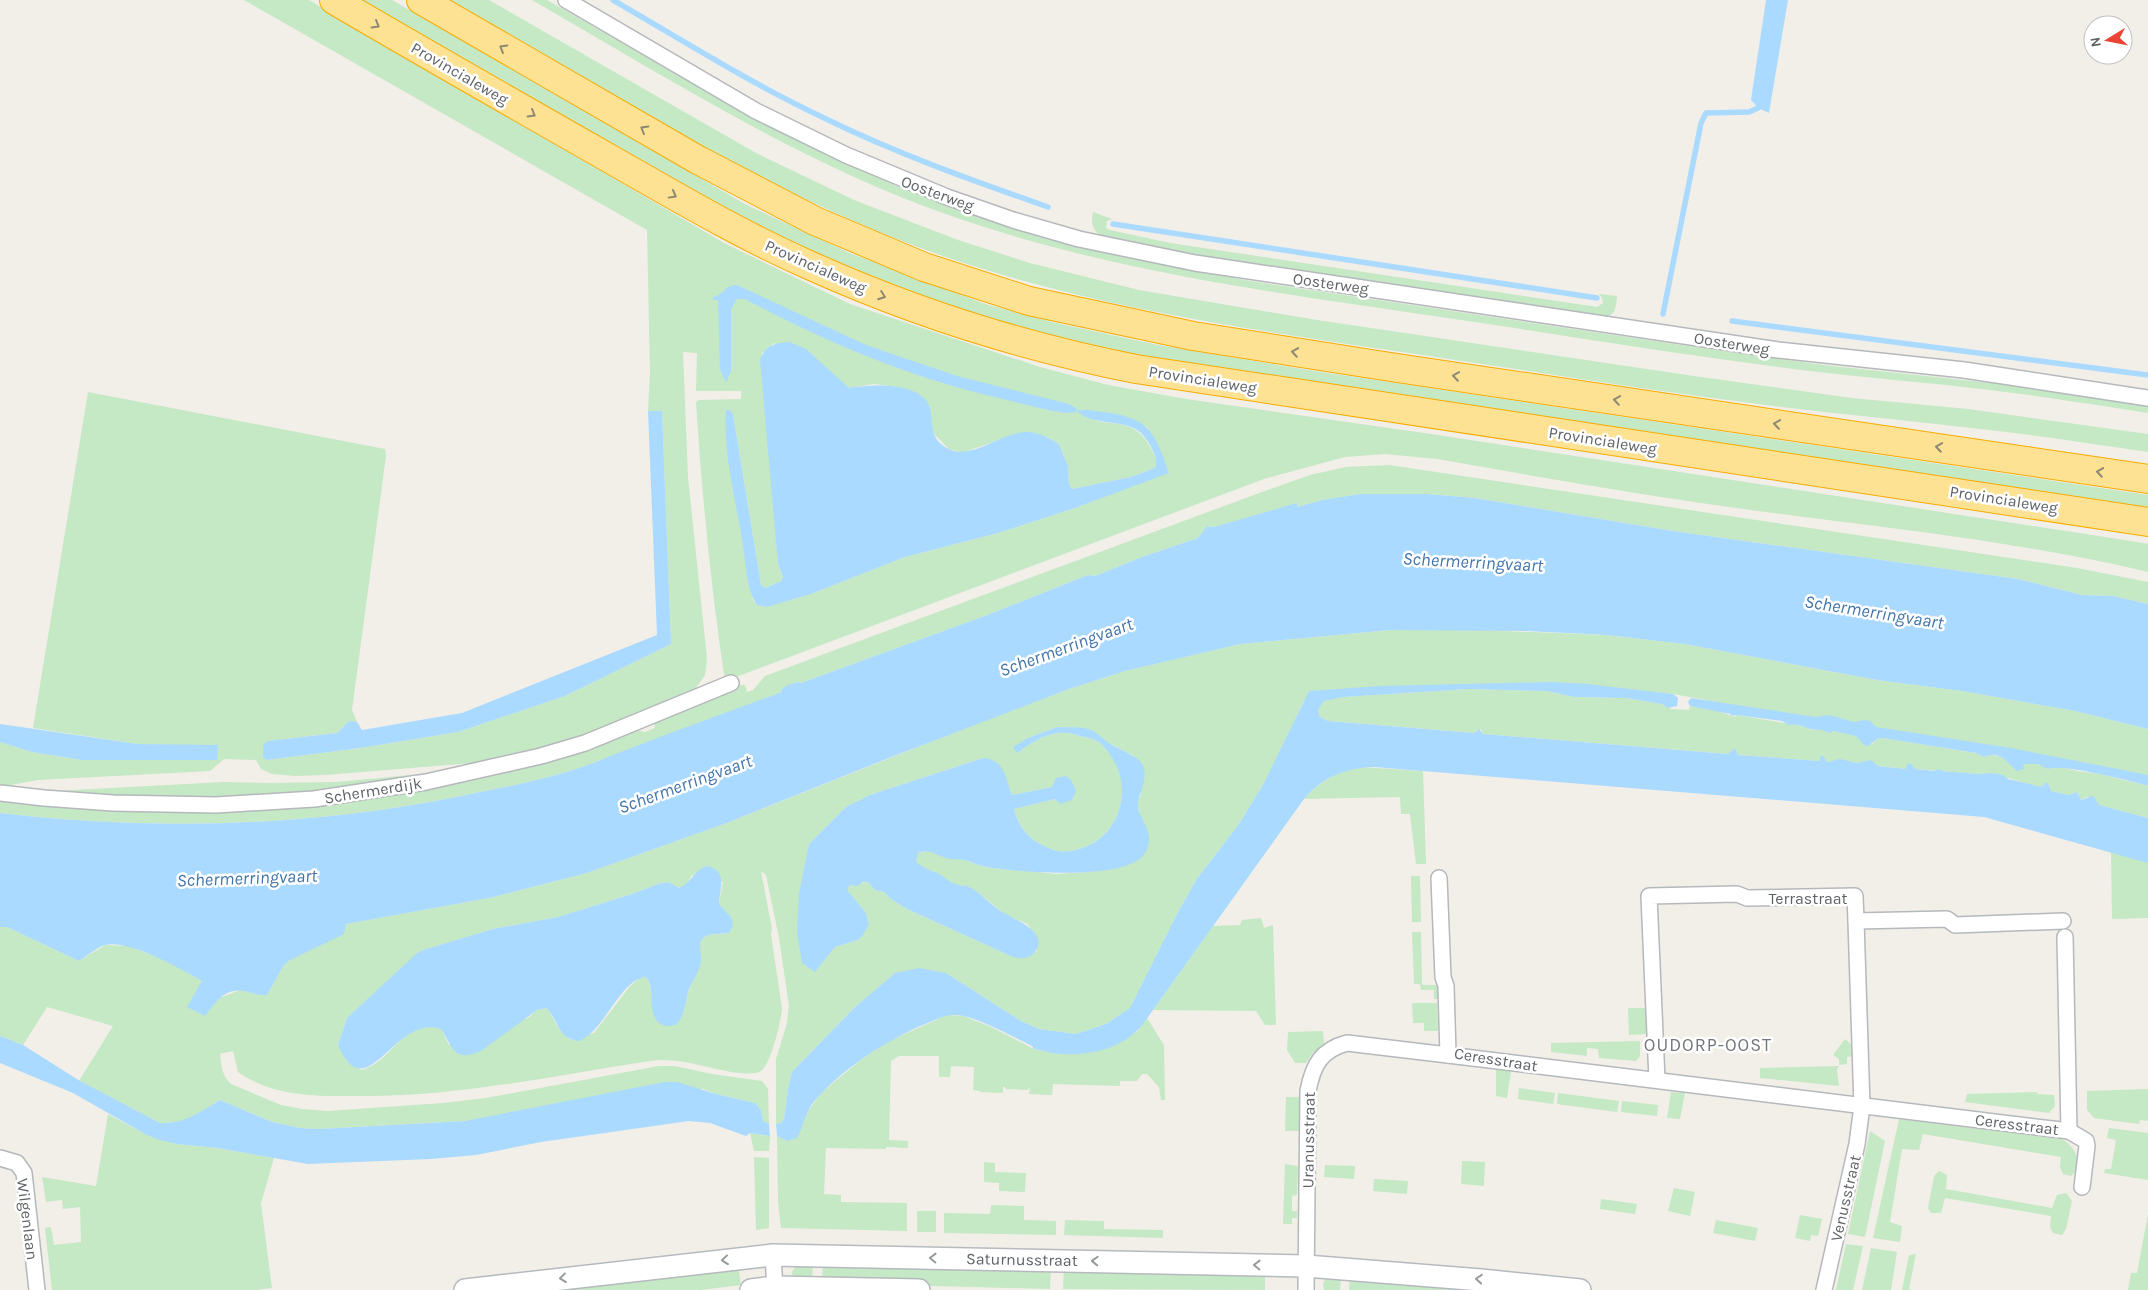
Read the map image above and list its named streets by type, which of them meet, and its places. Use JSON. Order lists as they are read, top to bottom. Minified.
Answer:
{"streets":{"highway":["Provincialeweg"],"street":["Oosterweg","Schermerdijk","Terrastraat","Ceresstraat","Uranusstraat","Venusstraat","Wilgenlaan","Saturnusstraat"]},"crossings":[["Terrastraat","Ceresstraat"],["Ceresstraat","Uranusstraat"],["Ceresstraat","Venusstraat"],["Uranusstraat","Saturnusstraat"]],"one_way":["Saturnusstraat"],"districts":["OUDORP-OOST"],"water":["Schermerringvaart"],"north":"left"}
